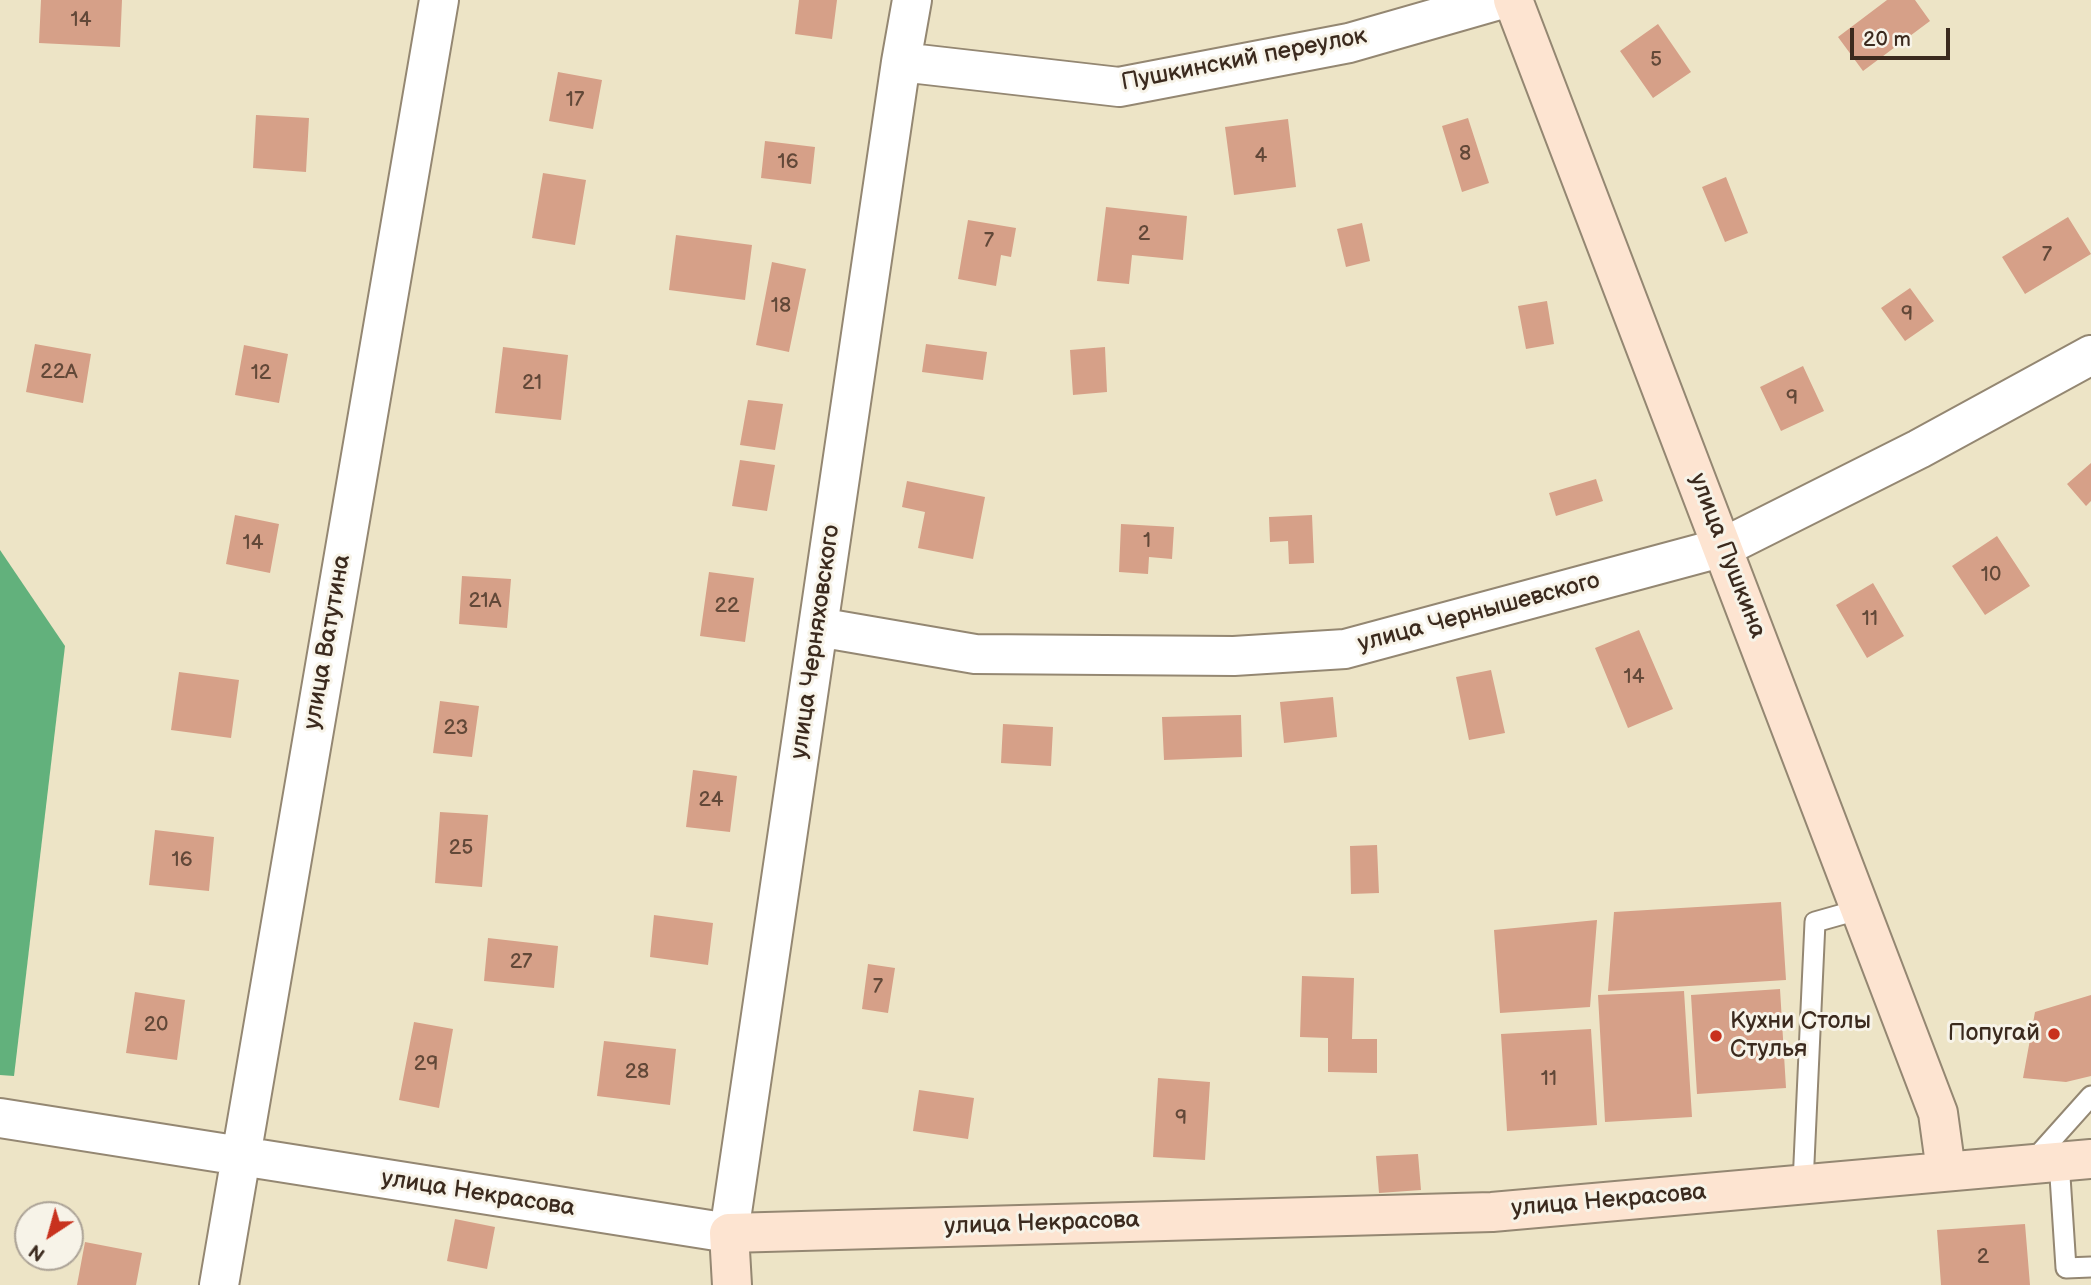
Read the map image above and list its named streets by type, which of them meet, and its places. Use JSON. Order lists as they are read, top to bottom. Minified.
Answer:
{"streets":{"street":["Пушкинский переулок","улица Пушкина","улица Чернышевского","улица Ватутина","улица Черняховского","улица Некрасова"]},"crossings":[["Пушкинский переулок","улица Черняховского"],["улица Пушкина","улица Чернышевского"],["улица Пушкина","улица Некрасова"],["улица Чернышевского","улица Черняховского"],["улица Ватутина","улица Некрасова"],["улица Черняховского","улица Некрасова"]],"places":["Попугай","Кухни Столы Стулья"],"house_numbers":["14","5","17","8","4","16","2","7","7","18","9","22А","12","21","9","1","14","10","21А","22","11","14","23","24","25","16","27","7","20","29","28","11","9","2"],"scale_bar":"20 m","north":"bottom left"}
